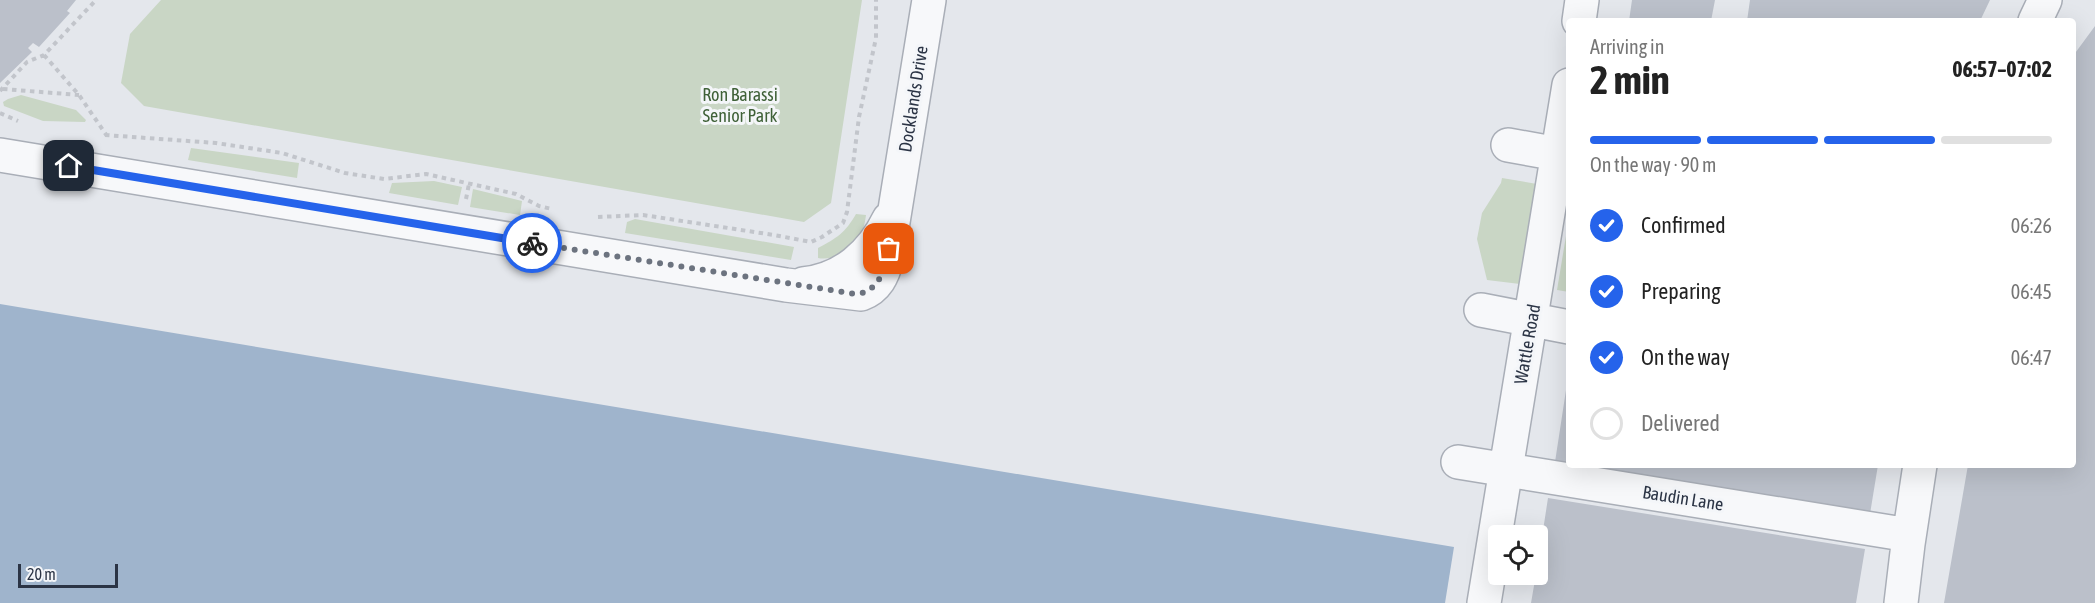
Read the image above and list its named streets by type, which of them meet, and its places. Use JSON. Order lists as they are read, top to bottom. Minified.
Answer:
{"streets":{"street":["Docklands Drive","Wattle Road","Baudin Lane"]},"crossings":[["Wattle Road","Baudin Lane"]],"parks":["Ron Barassi Senior Park"],"scale_bar":"20 m","page":{"heading":["2 min","Arriving in","06:57–07:02"],"bar":"On the way · 90 m","list":[["Confirmed","06:26"],["Preparing","06:45"],["On the way","06:47"],"Delivered"],"scale":"20 m"}}
